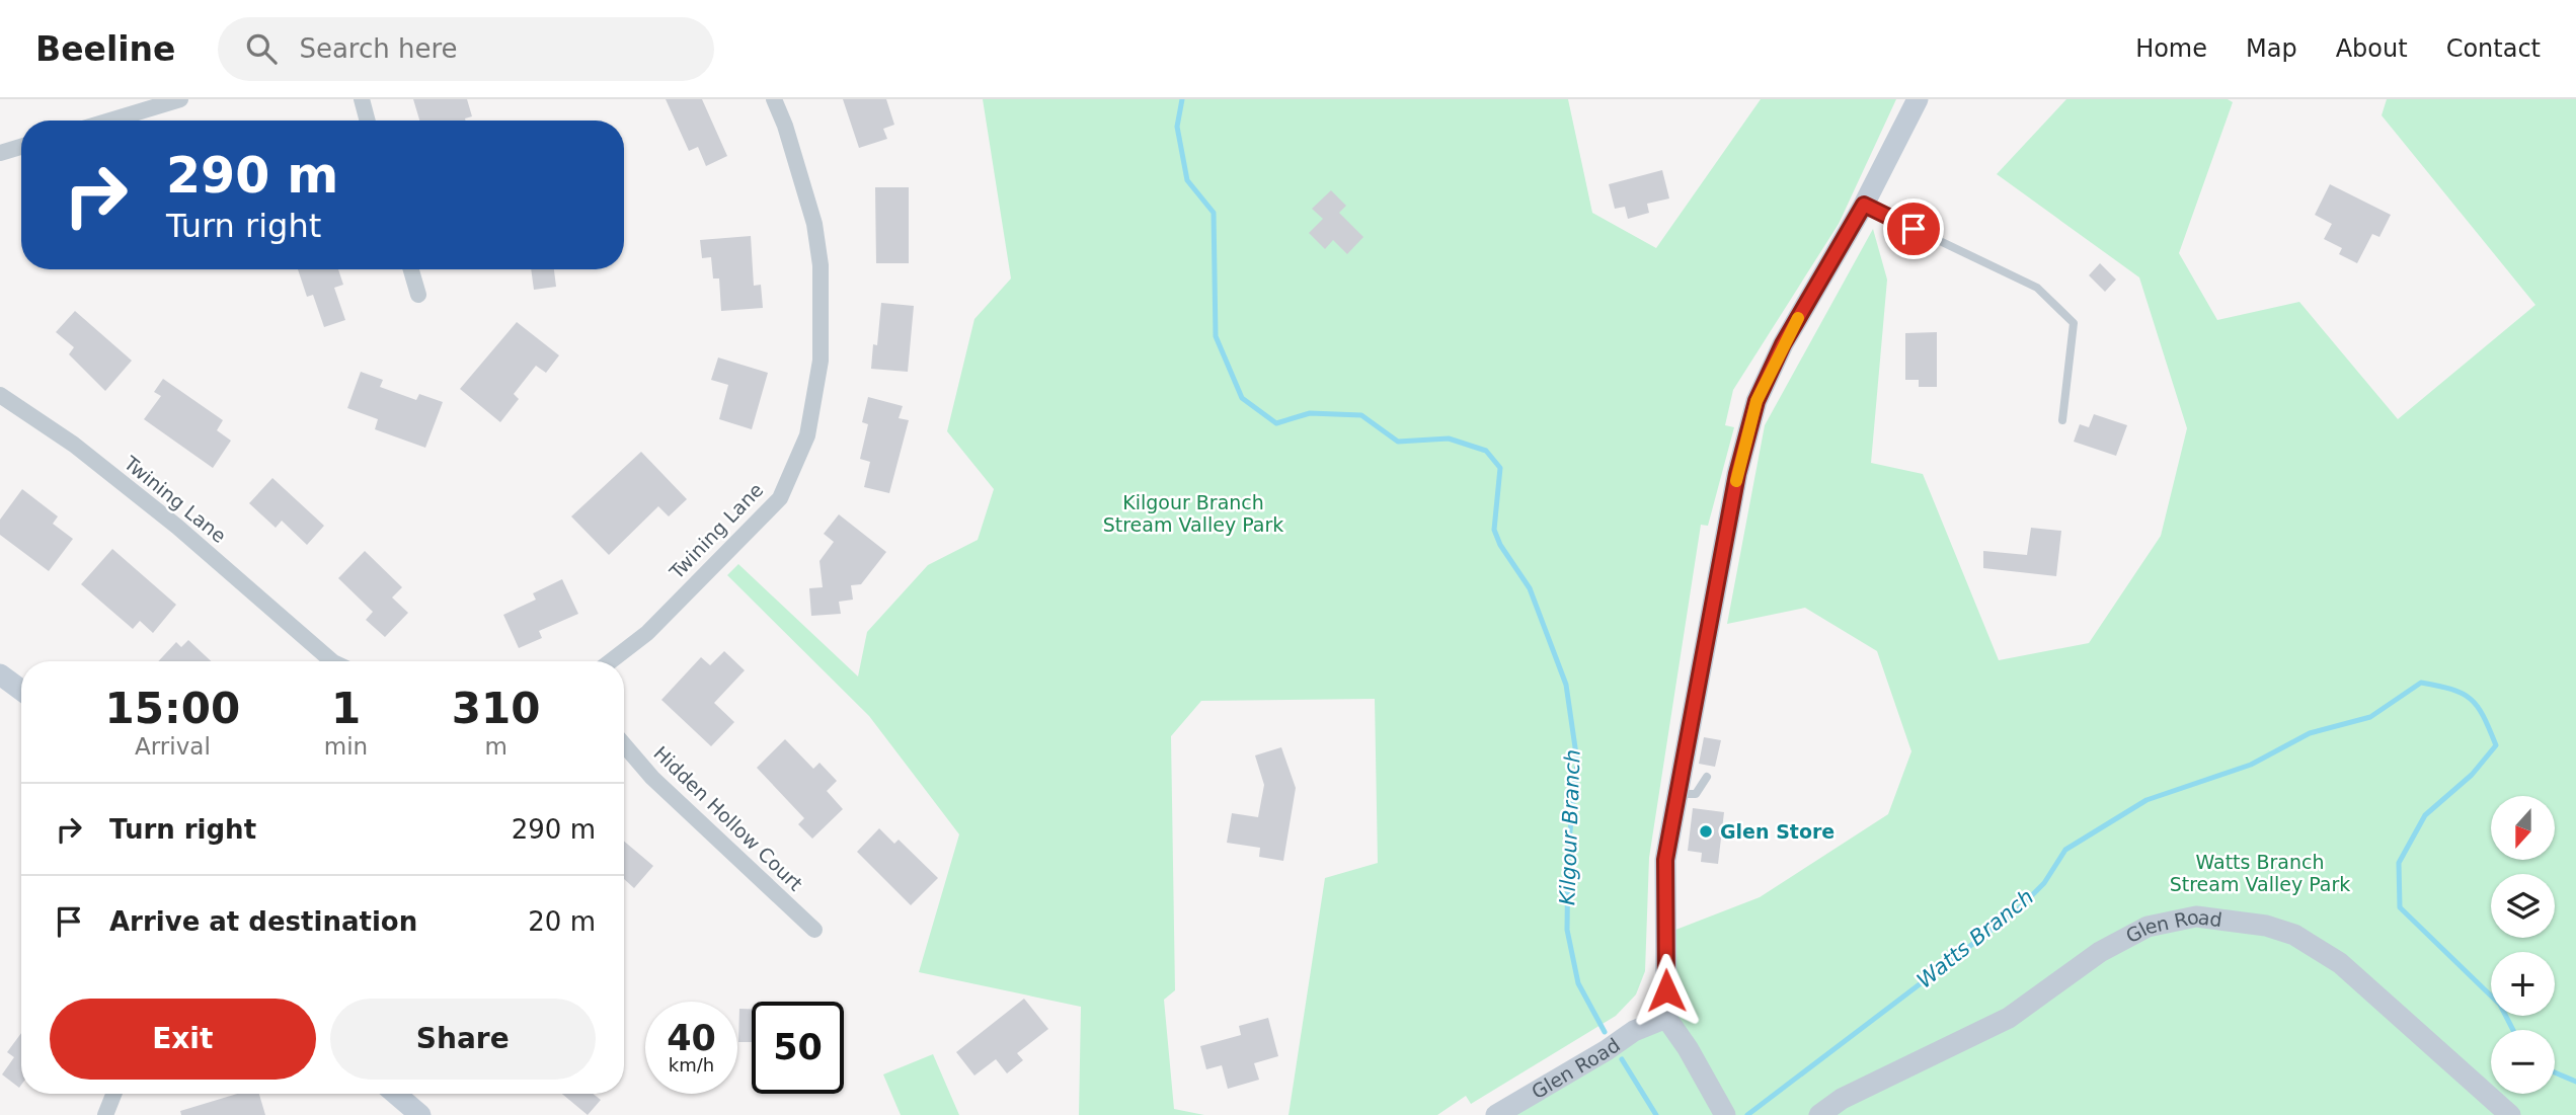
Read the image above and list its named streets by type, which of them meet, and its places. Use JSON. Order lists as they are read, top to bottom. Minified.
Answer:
{"streets":{"main road":["Glen Road"],"street":["Twining Lane","Hidden Hollow Court"]},"water":["Kilgour Branch","Watts Branch"],"parks":["Kilgour Branch Stream Valley Park","Watts Branch Stream Valley Park"],"places":["Glen Store"],"north":"bottom","page":{"header":"Beeline","search":"Search here","nav":["Home","Map","About","Contact"],"turn":["290 m","Turn right"],"eta":["15:00","Arrival","1","min","310","m"],"list":[{"name":"Turn right","value":"290 m"},{"name":"Arrive at destination","value":"20 m"}],"map_buttons":["+","−"],"buttons":["Exit","Share"],"speed":"40 km/h","limit":"50"}}
